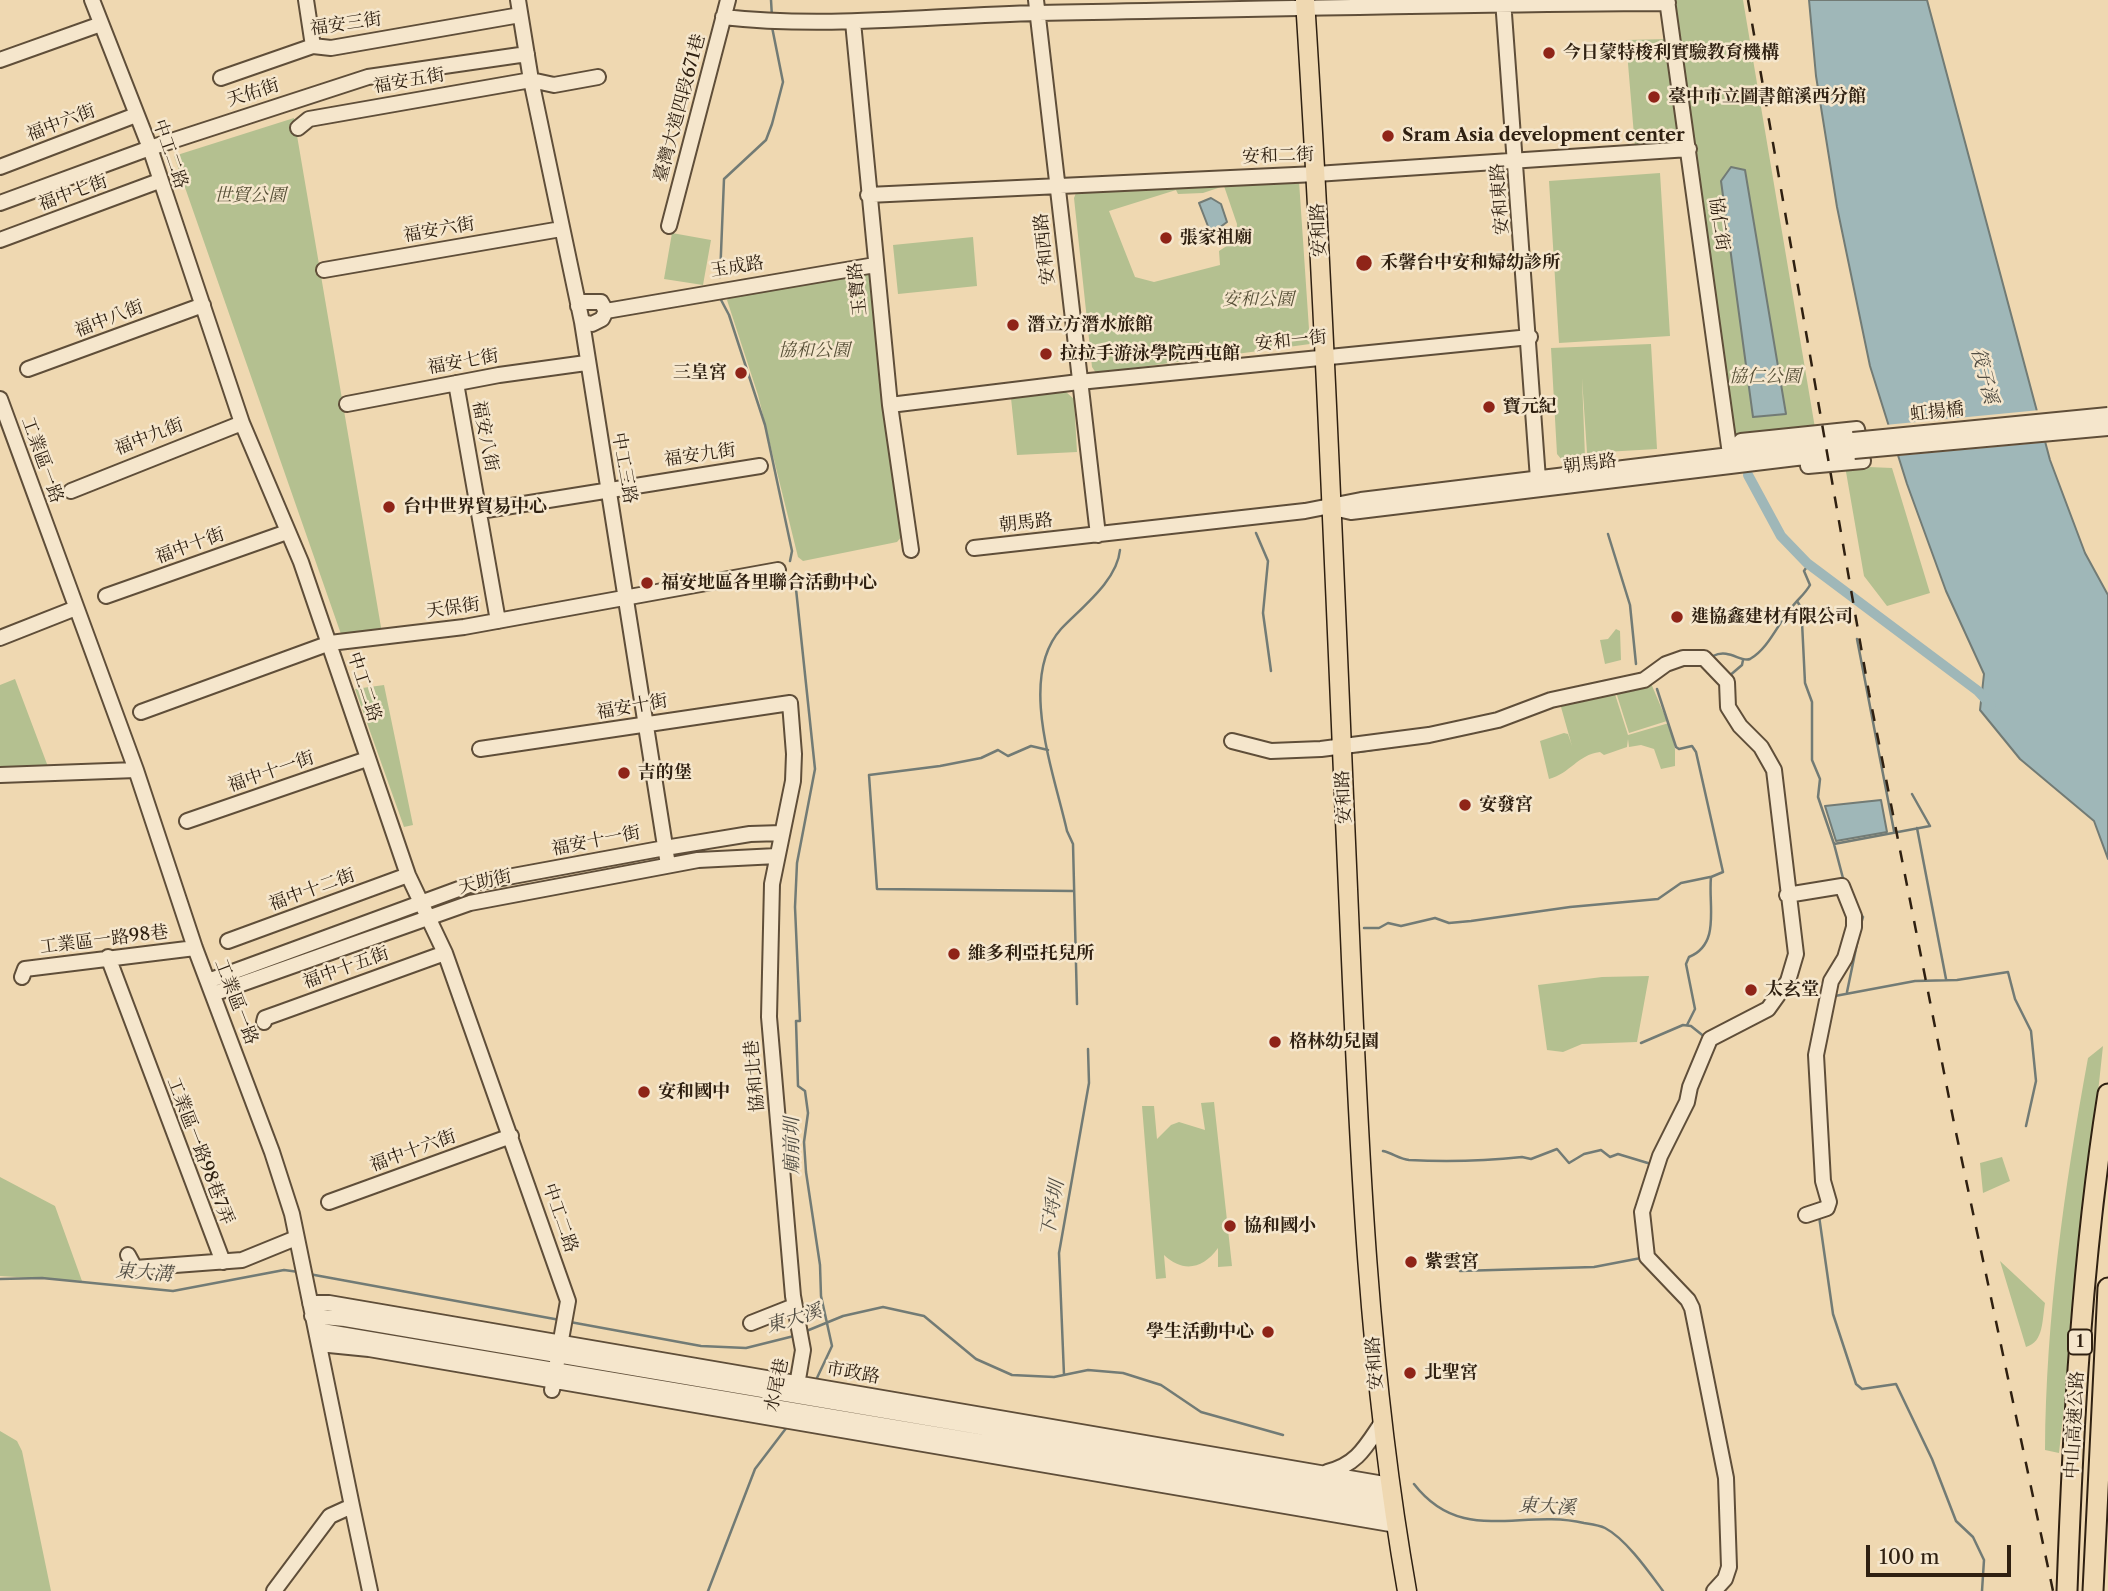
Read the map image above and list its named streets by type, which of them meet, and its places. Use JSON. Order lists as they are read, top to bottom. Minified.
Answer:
{"streets":{"highway":["1","中山高速公路"],"main road":["安和路"],"street":["福安三街","福安五街","天佑街","臺灣大道四段671巷","福中六街","中工二路","安和二街","福中七街","安和東路","協仁街","福安六街","安和西路","玉成路","玉寶路","福中八街","安和一街","福安七街","虹揚橋","福安八街","福中九街","福安九街","工業區一路","朝馬路","中工三路","福中十街","天保街","福安十街","福中十一街","福安十一街","天助街","福中十二街","工業區一路98巷","福中十五街","協和北巷","工業區一路98巷7弄","福中十六街","市政路","水尾巷"]},"crossings":[["福安三街","中工三路"],["福安五街","中工三路"],["天佑街","中工二路"],["天佑街","中工三路"],["福中六街","中工二路"],["中工二路","福中七街"],["中工二路","福中八街"],["中工二路","福中九街"],["中工二路","福中十街"],["中工二路","天保街"],["中工二路","福中十一街"],["中工二路","福安十一街"],["中工二路","天助街"],["中工二路","福中十二街"],["中工二路","福中十五街"],["中工二路","福中十六街"],["中工二路","市政路"],["安和二街","安和東路"],["安和二街","協仁街"],["安和二街","安和路"],["安和二街","安和西路"],["安和二街","玉寶路"],["安和東路","安和一街"],["安和東路","朝馬路"],["協仁街","朝馬路"],["福安六街","中工三路"],["安和路","安和一街"],["安和路","朝馬路"],["安和路","市政路"],["安和西路","安和一街"],["安和西路","朝馬路"],["玉成路","玉寶路"],["玉成路","中工三路"],["玉寶路","安和一街"],["福安七街","福安八街"],["福安七街","中工三路"],["虹揚橋","朝馬路"],["福安八街","福安九街"],["福安八街","天保街"],["福安九街","中工三路"],["工業區一路","天助街"],["工業區一路","工業區一路98巷"],["工業區一路","市政路"],["中工三路","天保街"],["中工三路","福安十街"],["中工三路","福安十一街"],["中工三路","天助街"],["福安十街","協和北巷"],["福安十一街","協和北巷"],["天助街","協和北巷"],["工業區一路98巷","工業區一路98巷7弄"],["協和北巷","水尾巷"],["市政路","水尾巷"]],"water":["筏子溪","廟前圳","下埒圳","東大溝","東大溪"],"parks":["世貿公園","安和公園","協和公園","協仁公園"],"places":["今日蒙特梭利實驗教育機構","臺中市立圖書館溪西分館","Sram Asia development center","張家祖廟","禾馨台中安和婦幼診所","潛立方潛水旅館","拉拉手游泳學院西屯館","三皇宮","寶元紀","台中世界貿易中心","福安地區各里聯合活動中心","進協鑫建材有限公司","吉的堡","安發宮","維多利亞托兒所","太玄堂","格林幼兒園","安和國中","協和國小","紫雲宮","學生活動中心","北聖宮"],"scale_bar":"100 m"}
